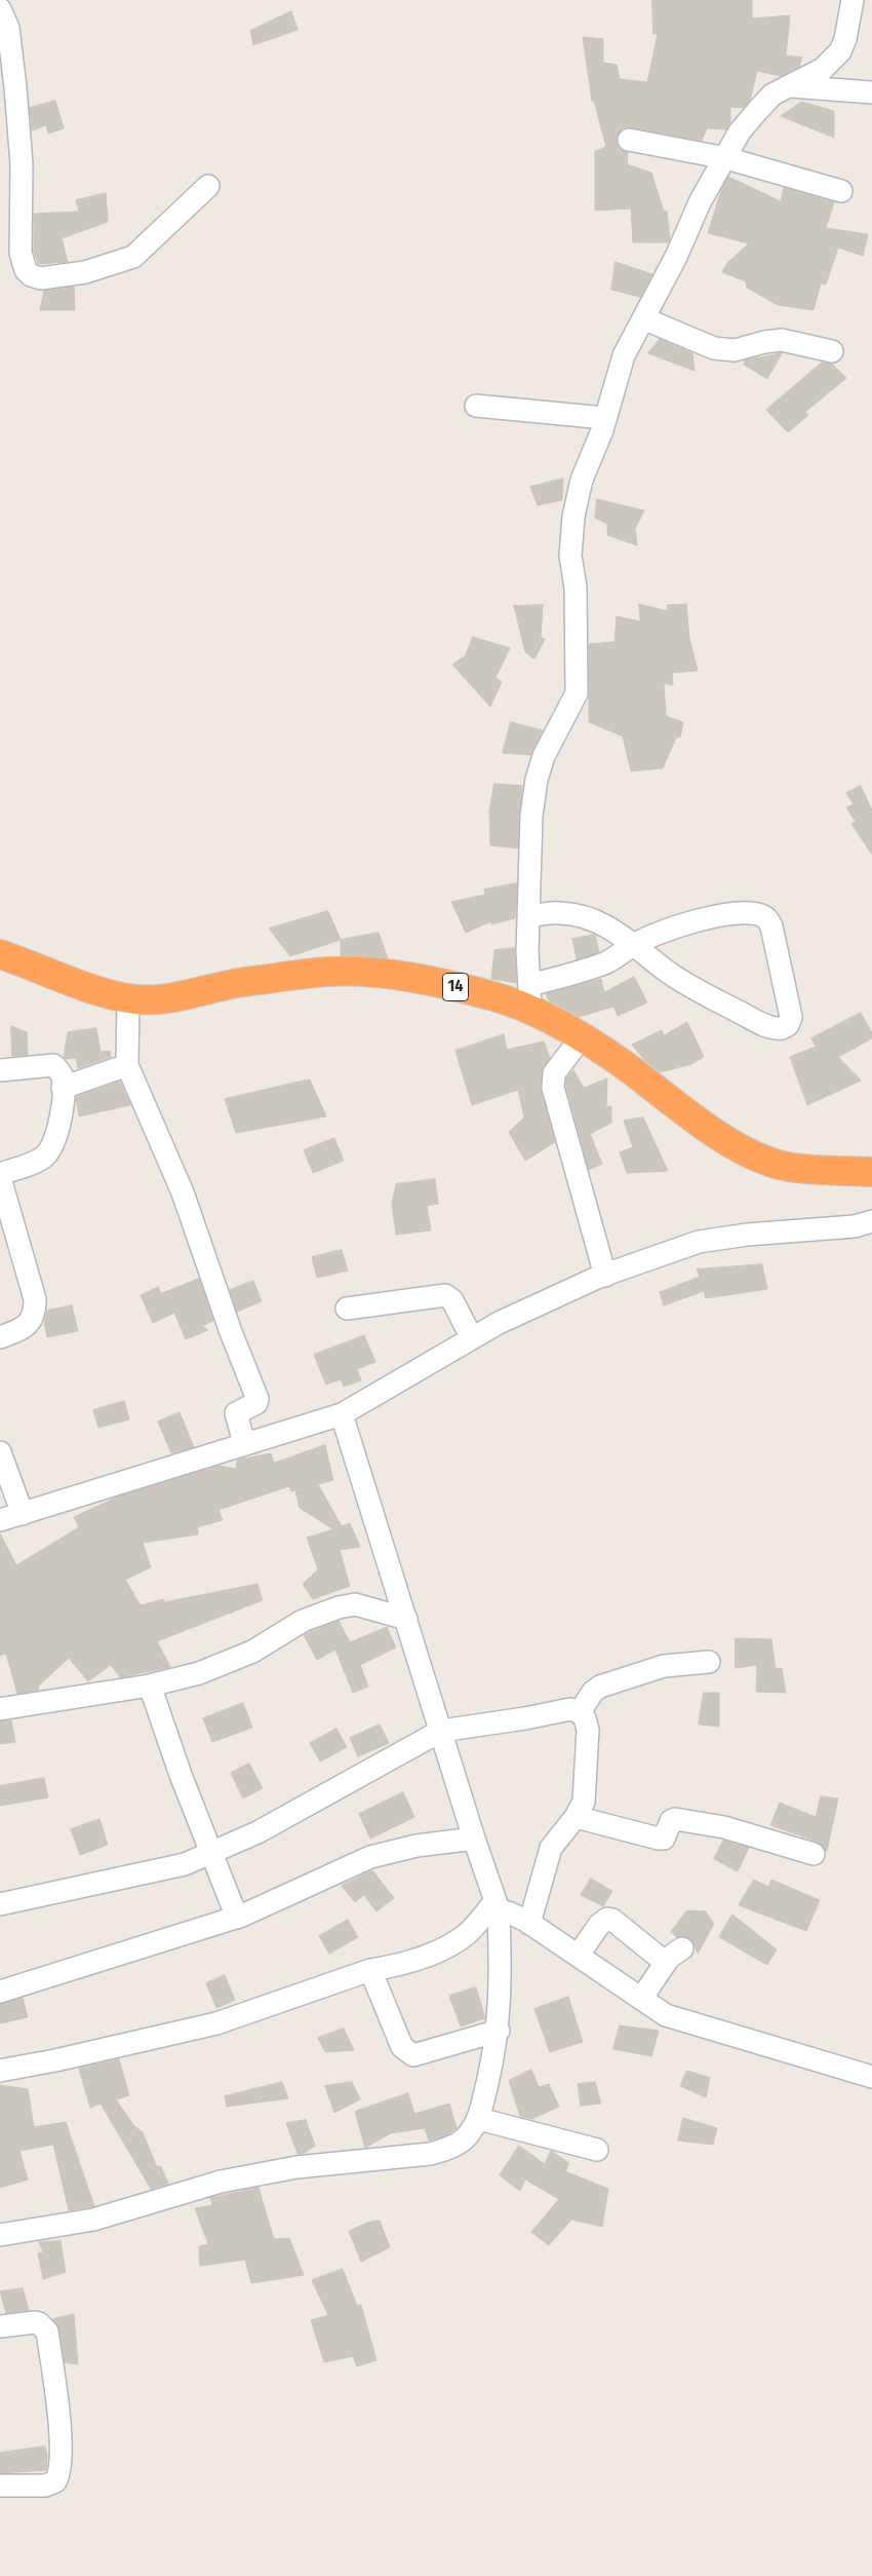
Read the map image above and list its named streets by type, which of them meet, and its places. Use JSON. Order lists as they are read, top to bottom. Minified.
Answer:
{"streets":{"highway":["14"]}}
